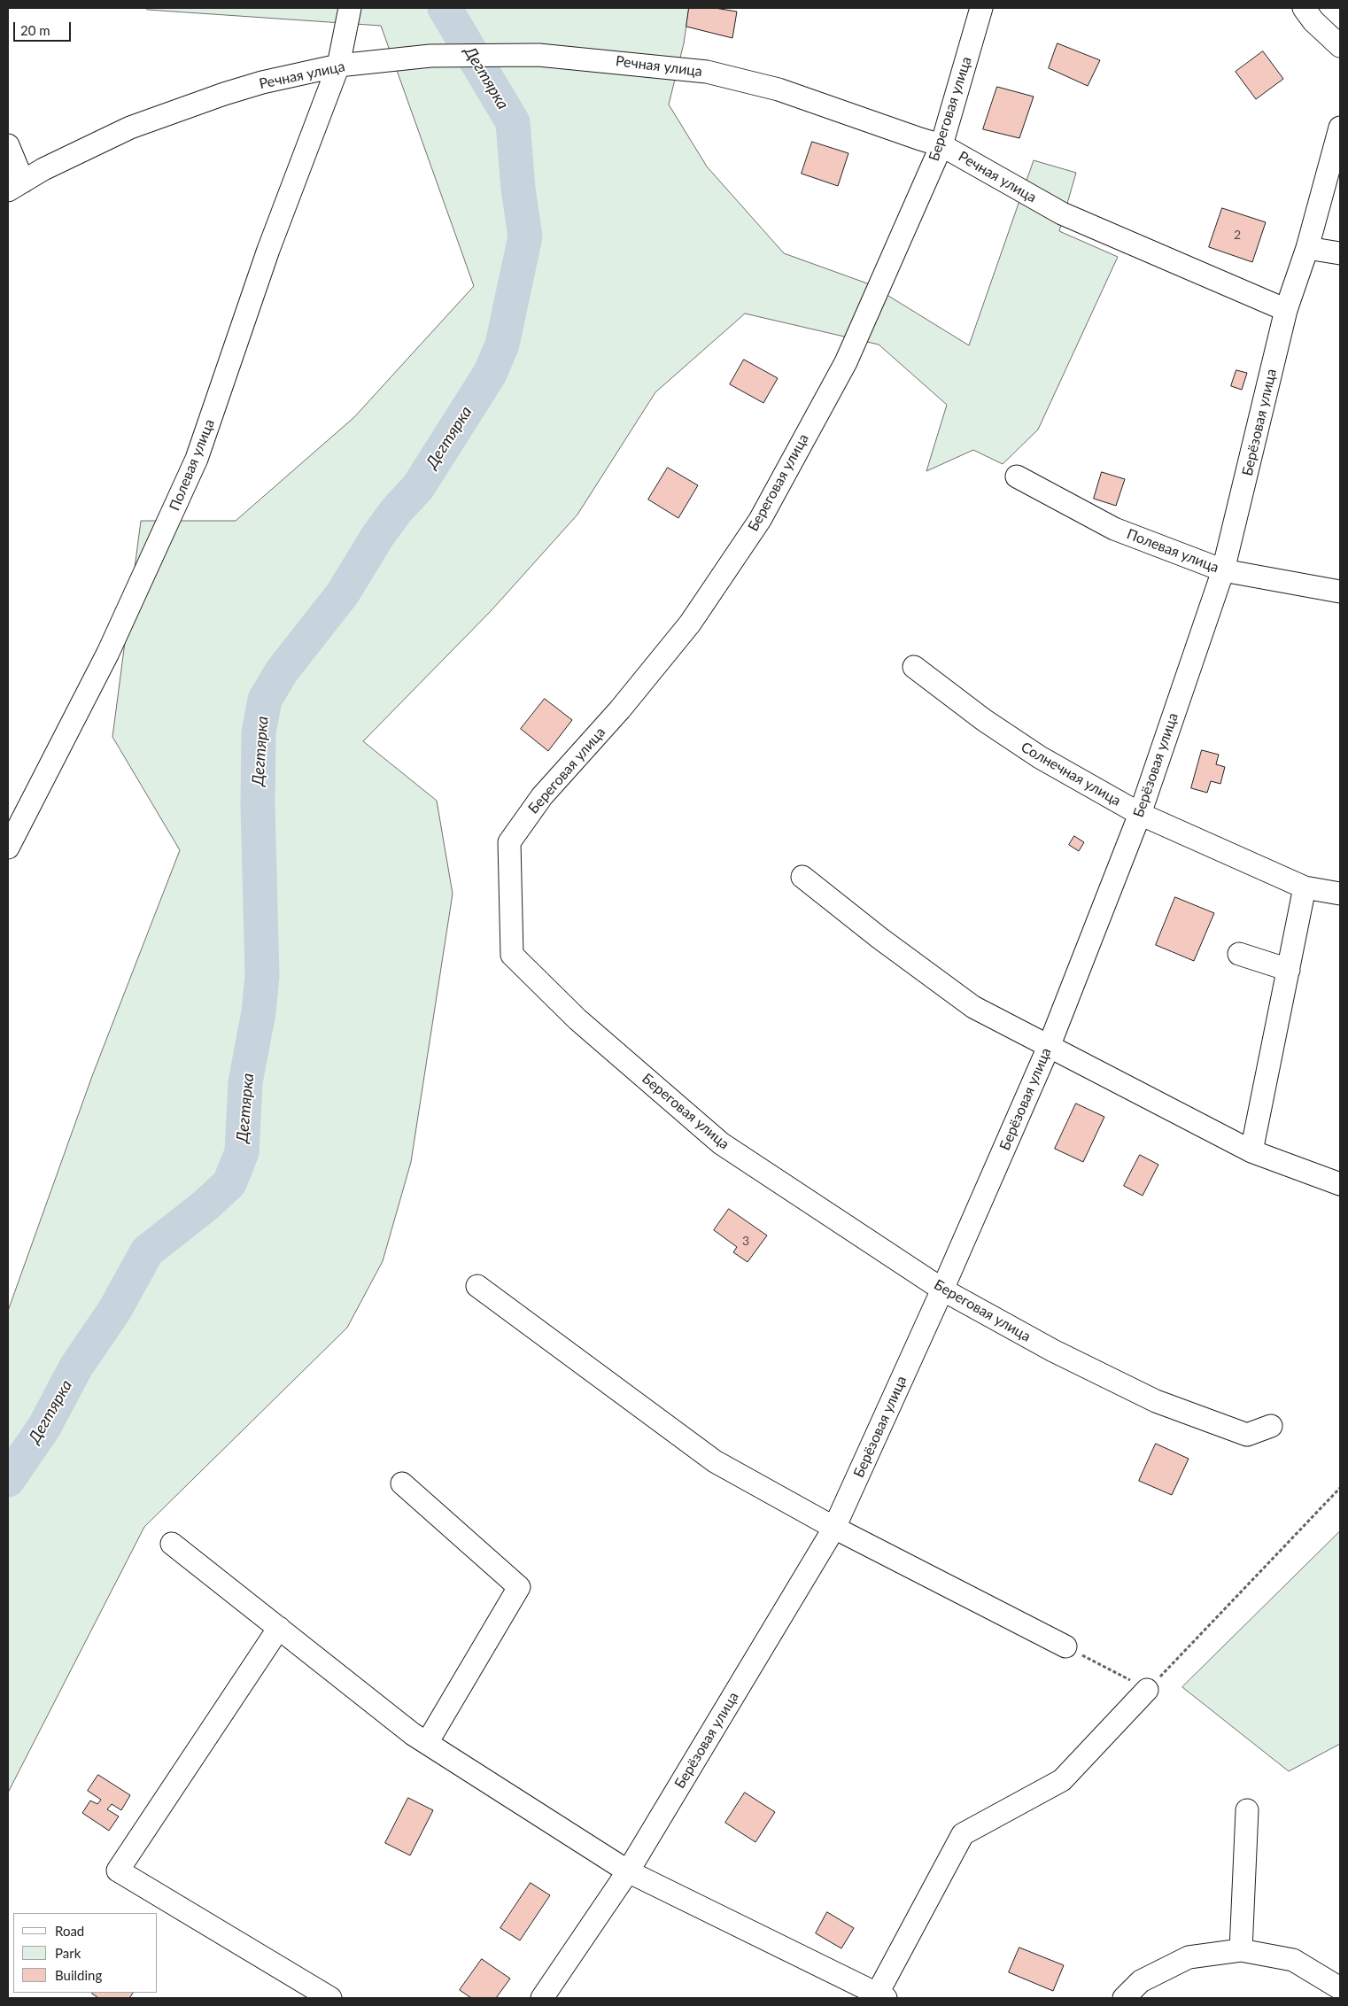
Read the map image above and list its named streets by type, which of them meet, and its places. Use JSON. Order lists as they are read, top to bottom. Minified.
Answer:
{"streets":{"street":["Речная улица","Береговая улица","Берёзовая улица","Полевая улица","Солнечная улица"]},"crossings":[["Речная улица","Береговая улица"],["Речная улица","Берёзовая улица"],["Речная улица","Полевая улица"],["Береговая улица","Берёзовая улица"],["Берёзовая улица","Полевая улица"],["Берёзовая улица","Солнечная улица"]],"water":["Дегтярка"],"house_numbers":["2","3"],"legend":["Road","Park","Building"],"scale_bar":"20 m"}
